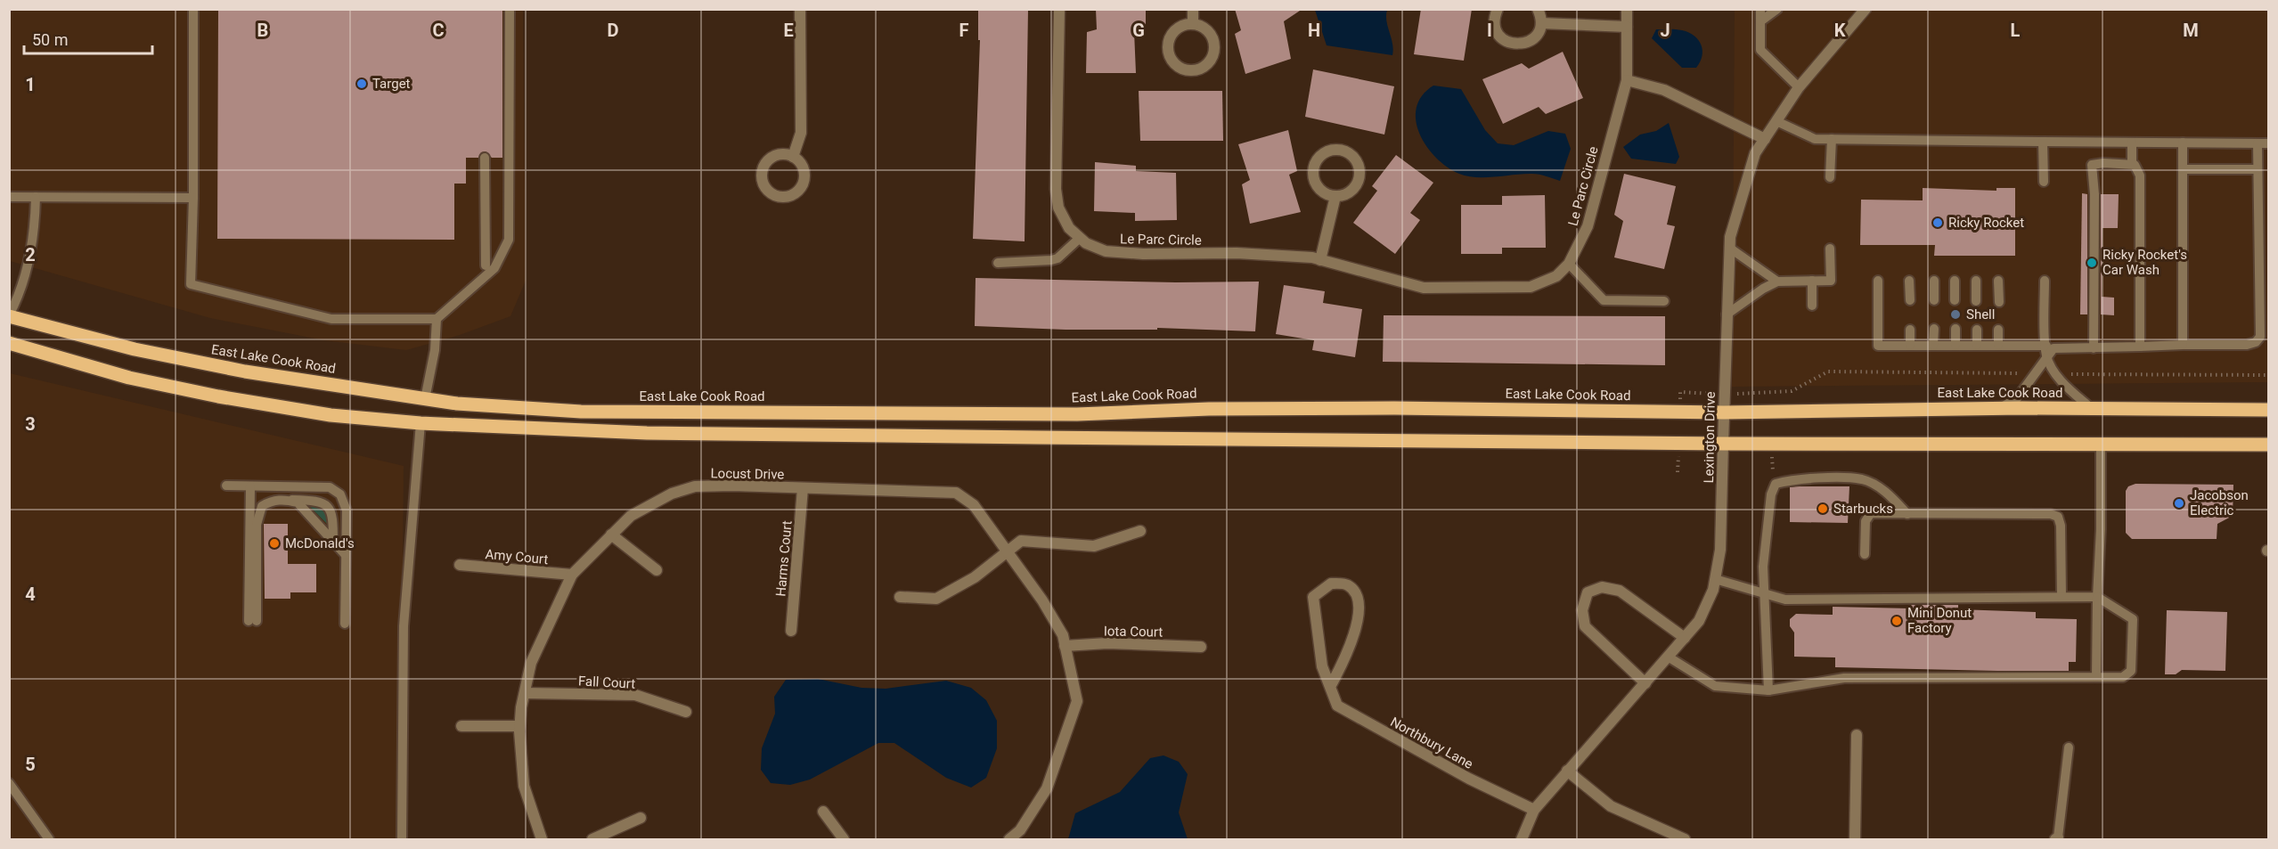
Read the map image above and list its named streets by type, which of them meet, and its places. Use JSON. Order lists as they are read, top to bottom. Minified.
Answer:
{"streets":{"main road":["East Lake Cook Road"],"street":["Le Parc Circle","Lexington Drive","Locust Drive","Amy Court","Harms Court","Iota Court","Fall Court","Northbury Lane"]},"crossings":[["East Lake Cook Road","Lexington Drive"],["Lexington Drive","Northbury Lane"],["Locust Drive","Amy Court"],["Locust Drive","Harms Court"],["Locust Drive","Iota Court"],["Locust Drive","Fall Court"]],"places":["Target","Ricky Rocket","Ricky Rocket's Car Wash","Shell","Jacobson Electric","Starbucks","McDonald's","Mini Donut Factory"],"scale_bar":"50 m","grid":{"columns":["B","C","D","E","F","G","H","I","J","K","L","M"],"rows":["1","2","3","4","5"]}}
